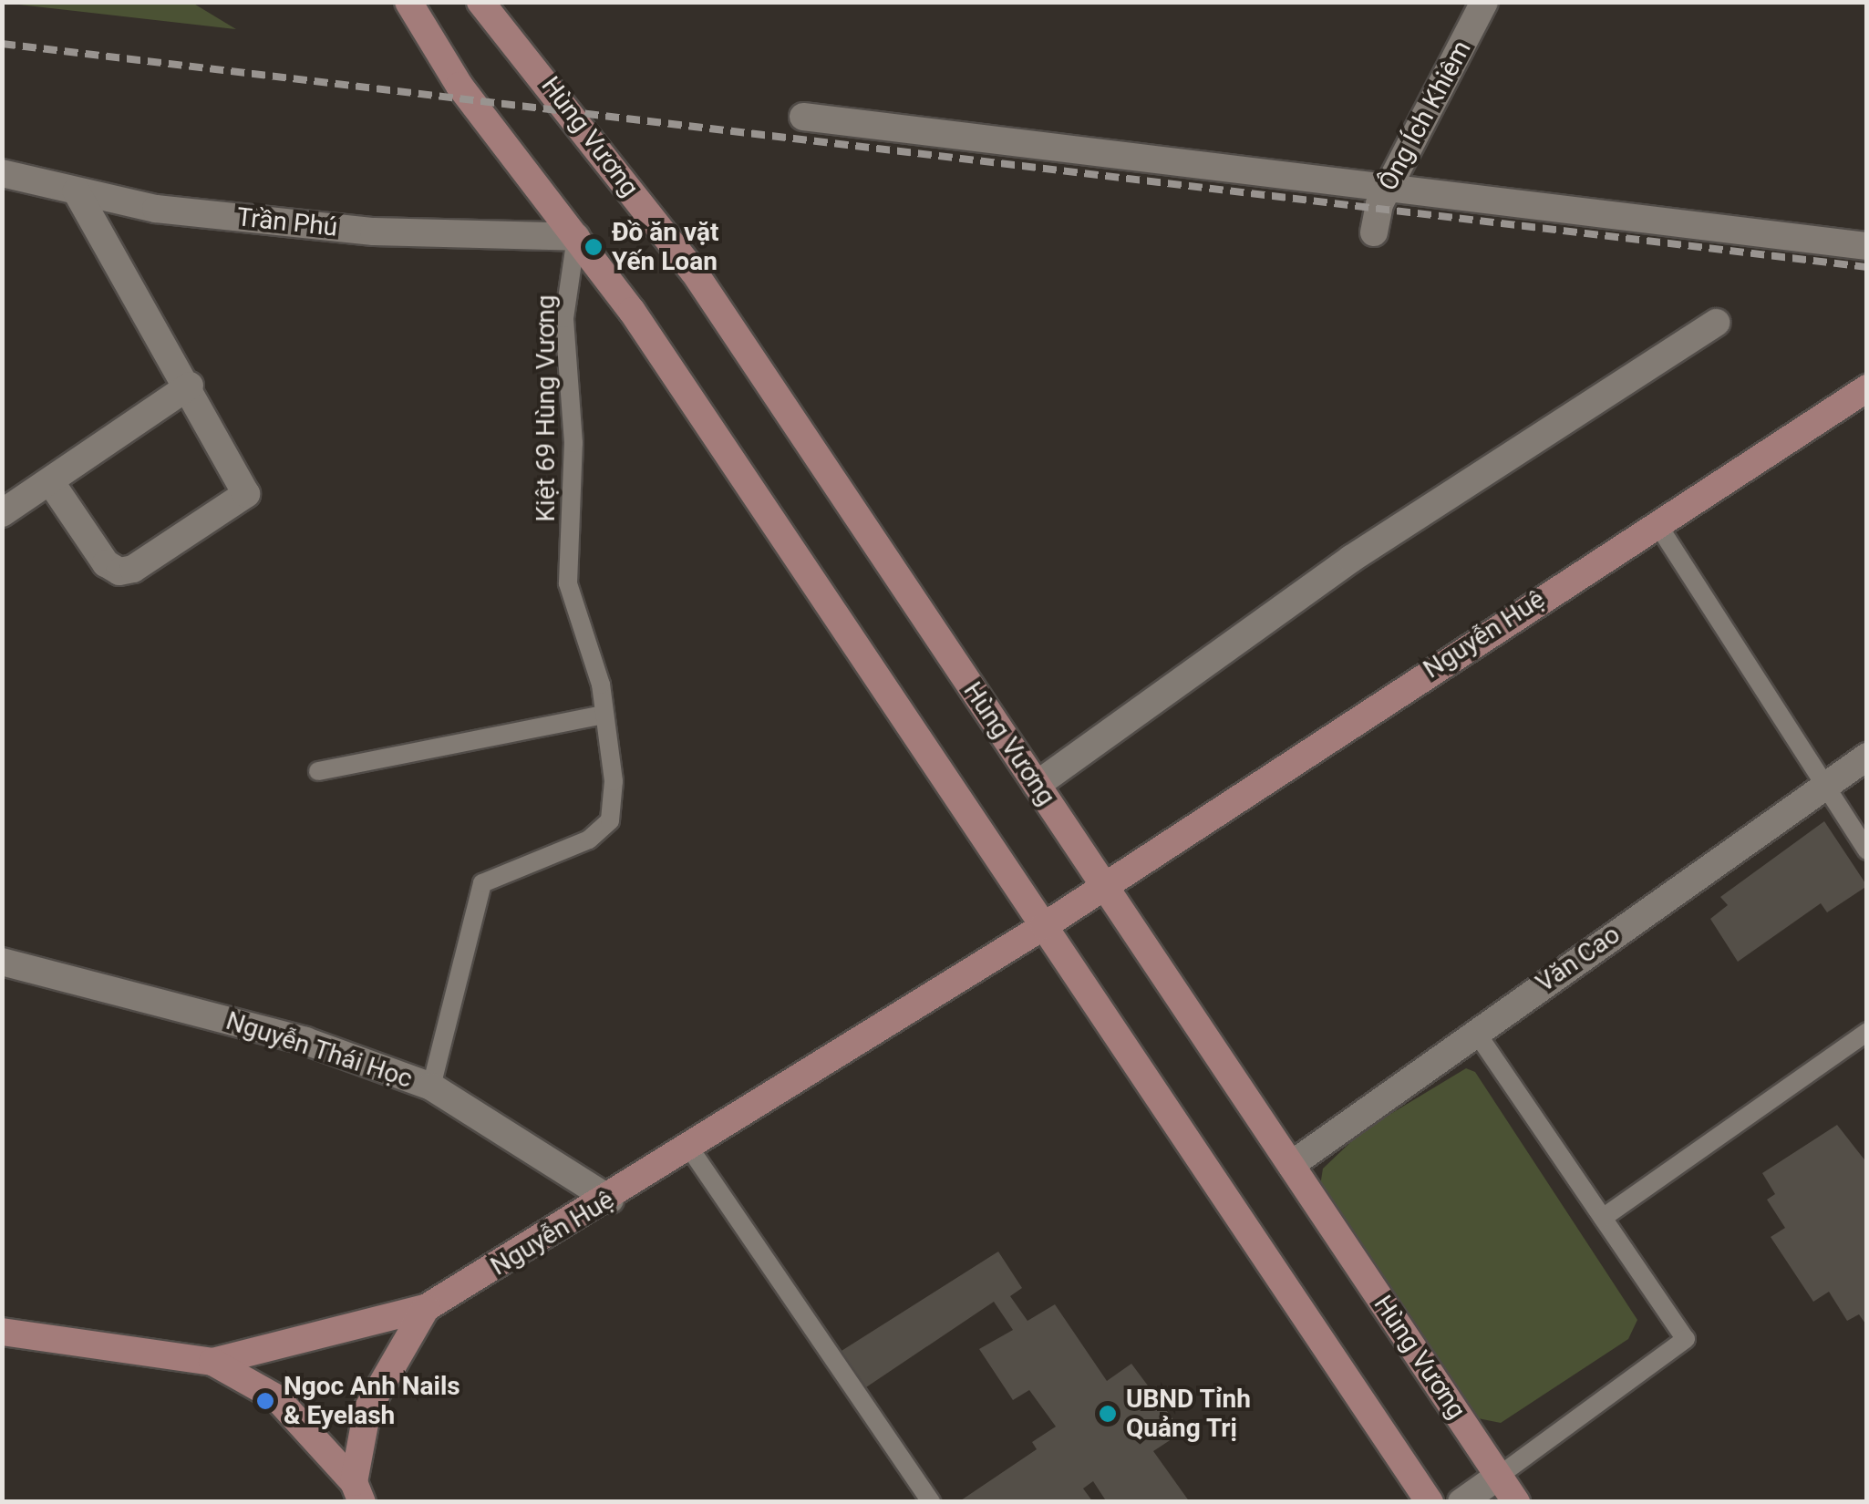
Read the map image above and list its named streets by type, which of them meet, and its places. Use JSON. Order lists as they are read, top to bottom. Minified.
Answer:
{"streets":{"main road":["Hùng Vương","Nguyễn Huệ"],"street":["Ông Ích Khiêm","Trần Phú","Văn Cao","Nguyễn Thái Học"],"lane":["Kiệt 69 Hùng Vương"]},"crossings":[["Hùng Vương","Nguyễn Huệ"],["Hùng Vương","Văn Cao"],["Trần Phú","Kiệt 69 Hùng Vương"],["Kiệt 69 Hùng Vương","Nguyễn Thái Học"],["Nguyễn Huệ","Nguyễn Thái Học"]],"places":["Đồ ăn vặt Yến Loan","Ngoc Anh Nails & Eyelash","UBND Tỉnh Quảng Trị"]}
